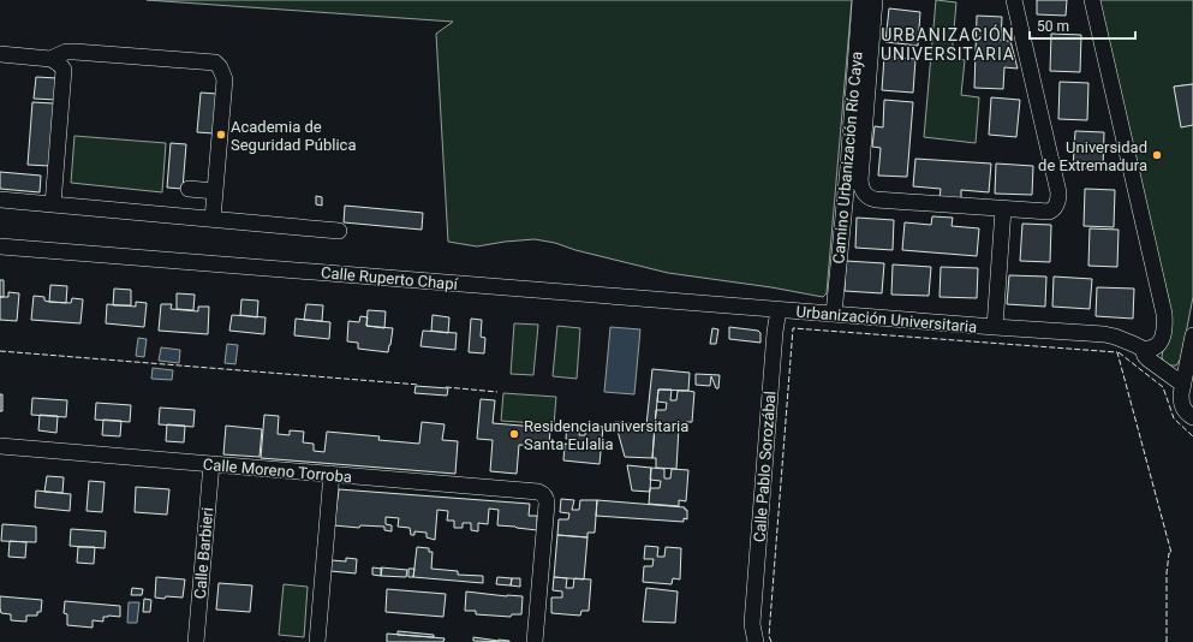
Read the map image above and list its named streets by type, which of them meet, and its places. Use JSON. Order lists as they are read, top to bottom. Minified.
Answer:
{"streets":{"street":["Camino Urbanización Río Caya","Calle Ruperto Chapí","Urbanización Universitaria","Calle Pablo Sorozábal","Calle Moreno Torroba","Calle Barbieri"]},"crossings":[["Camino Urbanización Río Caya","Urbanización Universitaria"],["Calle Ruperto Chapí","Urbanización Universitaria"],["Calle Ruperto Chapí","Calle Pablo Sorozábal"],["Urbanización Universitaria","Calle Pablo Sorozábal"],["Calle Moreno Torroba","Calle Barbieri"]],"districts":["URBANIZACIÓN UNIVERSITARIA"],"places":["Academia de Seguridad Pública","Universidad de Extremadura","Residencia universitaria Santa Eulalia"],"scale_bar":"50 m"}
